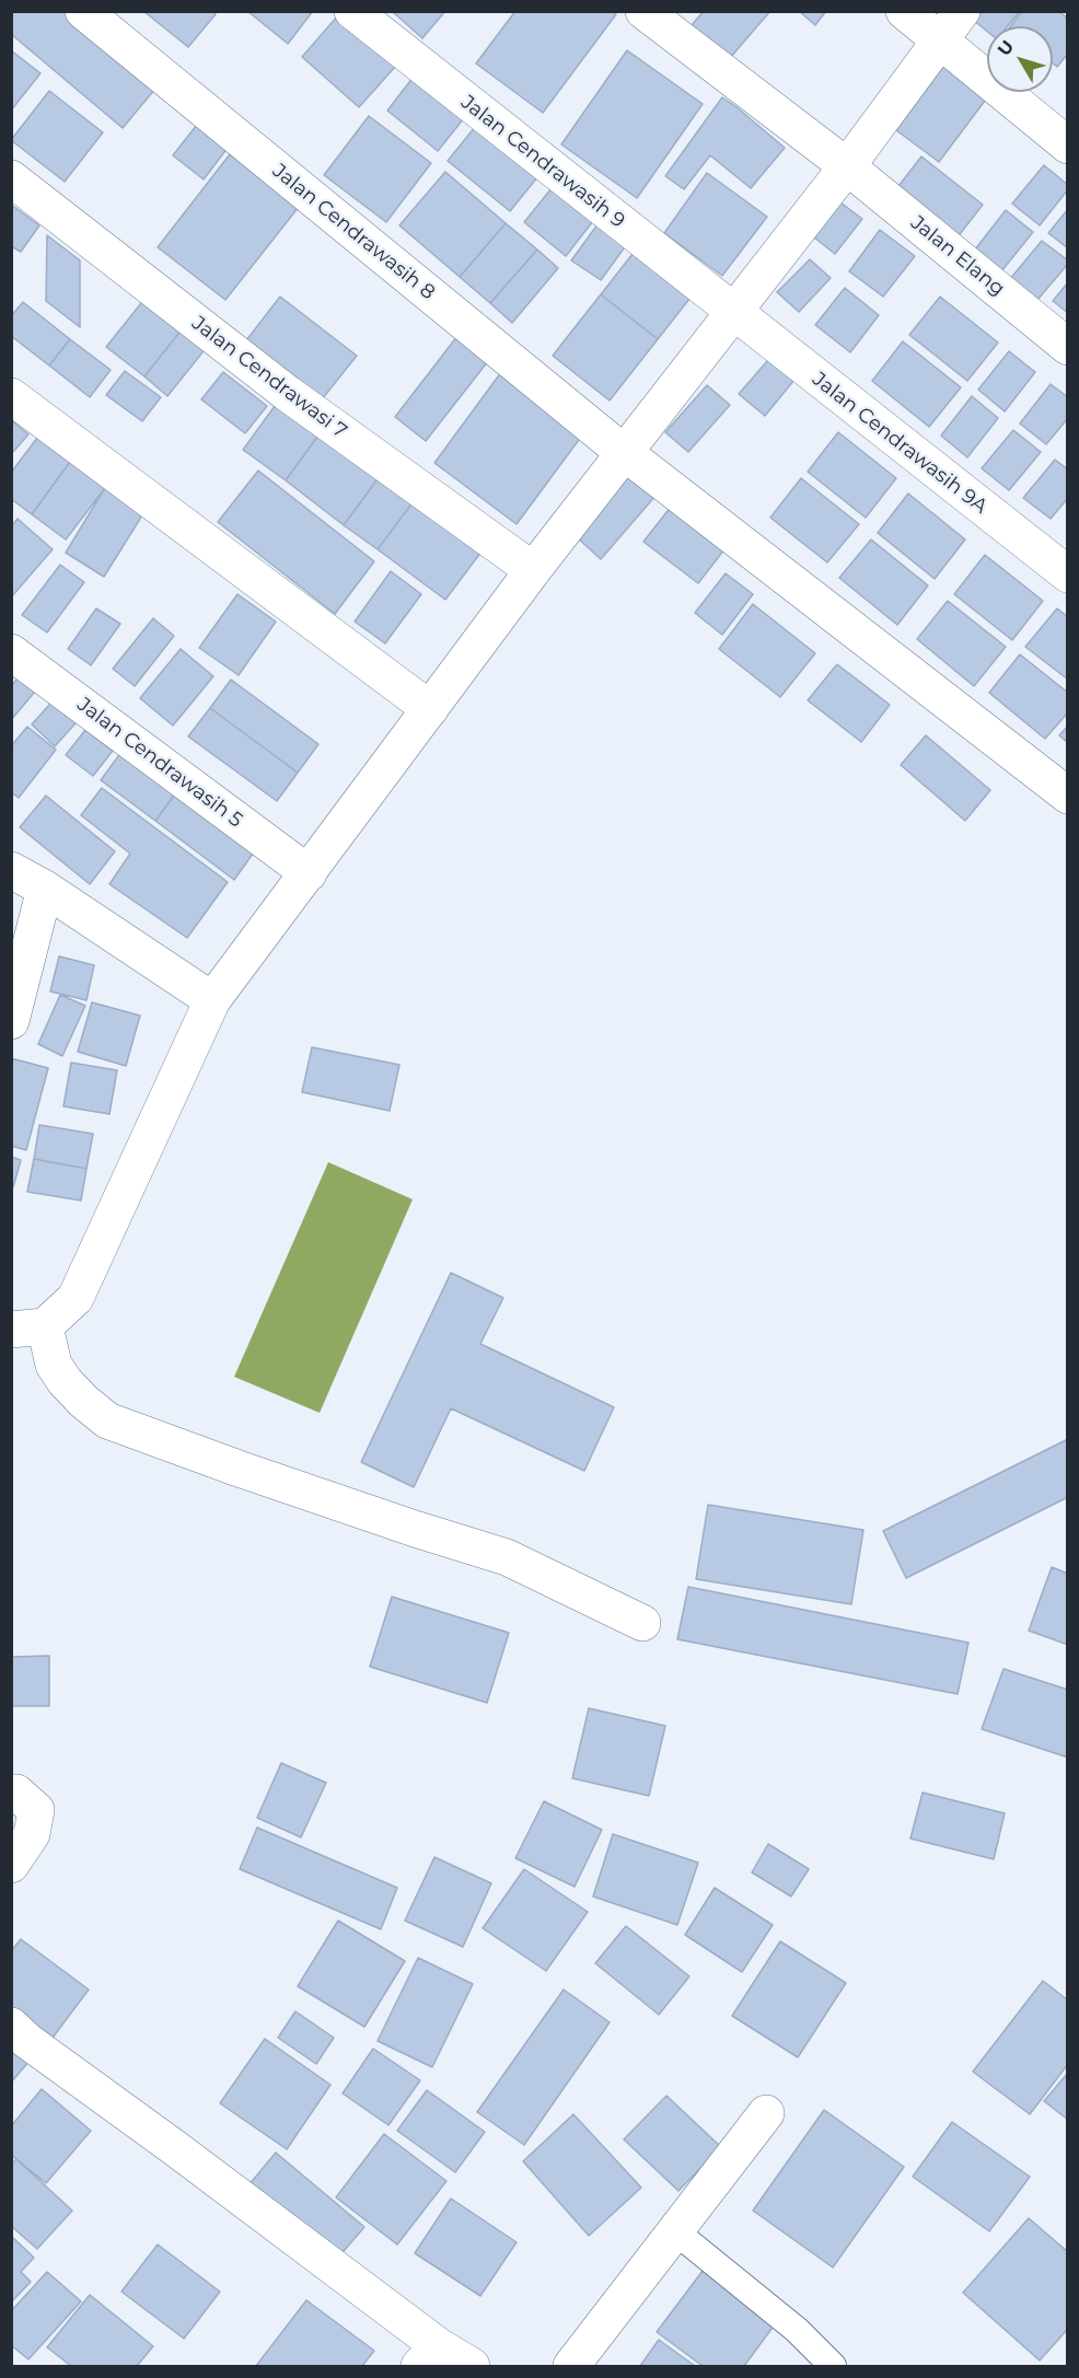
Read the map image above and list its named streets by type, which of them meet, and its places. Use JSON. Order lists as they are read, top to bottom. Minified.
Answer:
{"streets":{"street":["Jalan Cendrawasih 9","Jalan Cendrawasih 8","Jalan Elang","Jalan Cendrawasi 7","Jalan Cendrawasih 9A","Jalan Cendrawasih 5"]},"crossings":[["Jalan Cendrawasih 9","Jalan Cendrawasih 9A"]],"north":"top left"}
